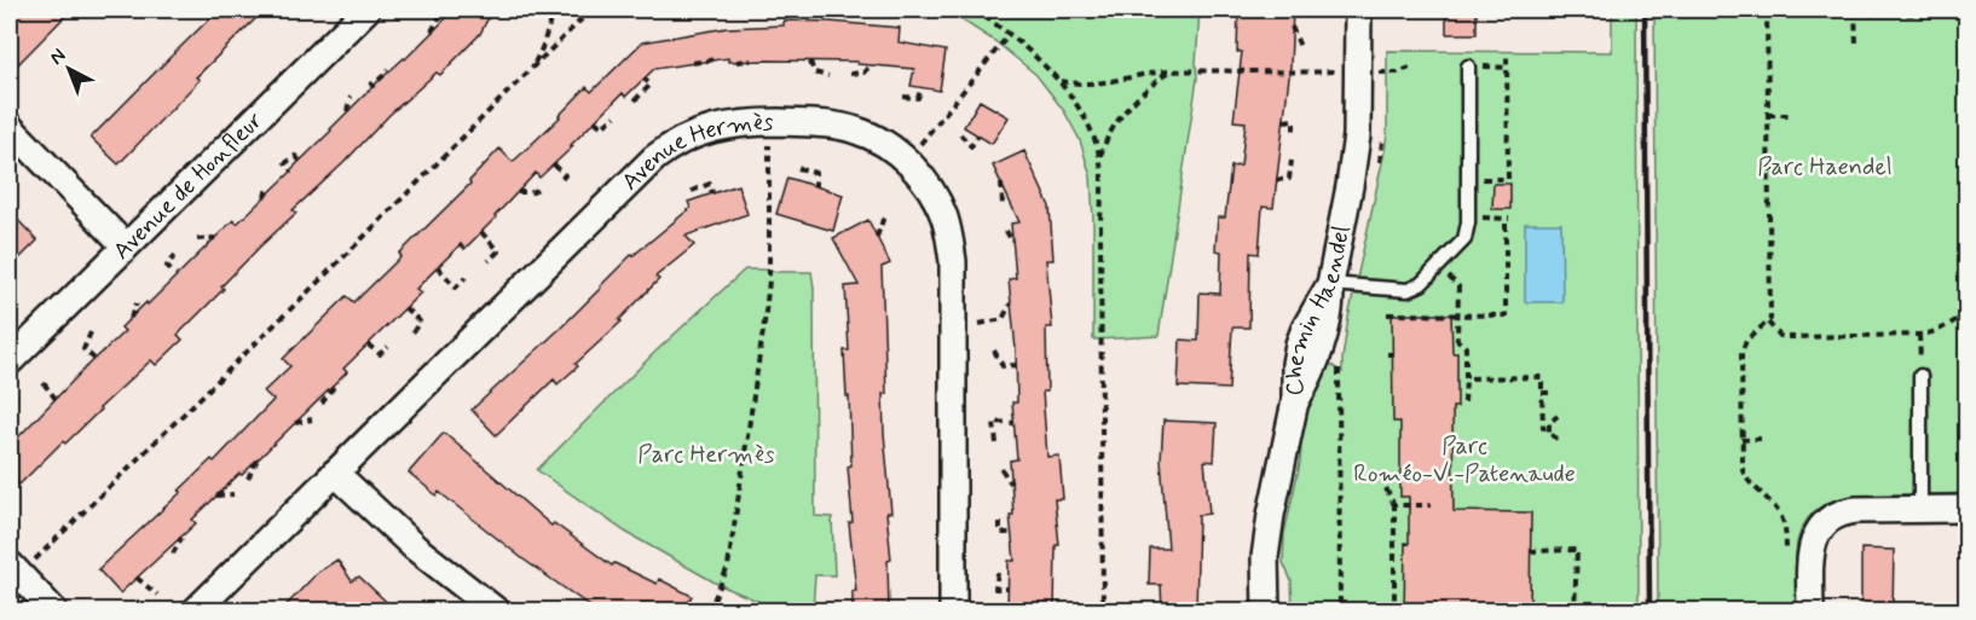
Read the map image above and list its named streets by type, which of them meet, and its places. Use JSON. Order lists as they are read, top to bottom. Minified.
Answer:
{"streets":{"street":["Avenue Hermès","Avenue de Honfleur","Chemin Haendel"]},"parks":["Parc Haendel","Parc Roméo-V.-Patenaude","Parc Hermès"],"north":"top left"}
